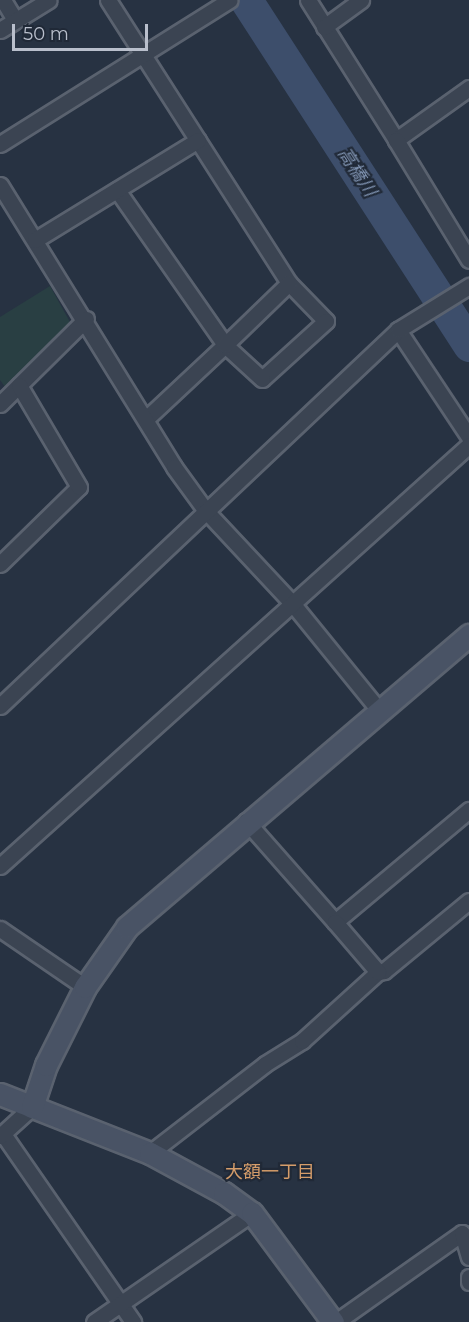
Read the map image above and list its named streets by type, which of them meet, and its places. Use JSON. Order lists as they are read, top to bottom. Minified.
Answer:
{"districts":["大額一丁目"],"water":["高橋川"],"scale_bar":"50 m"}
